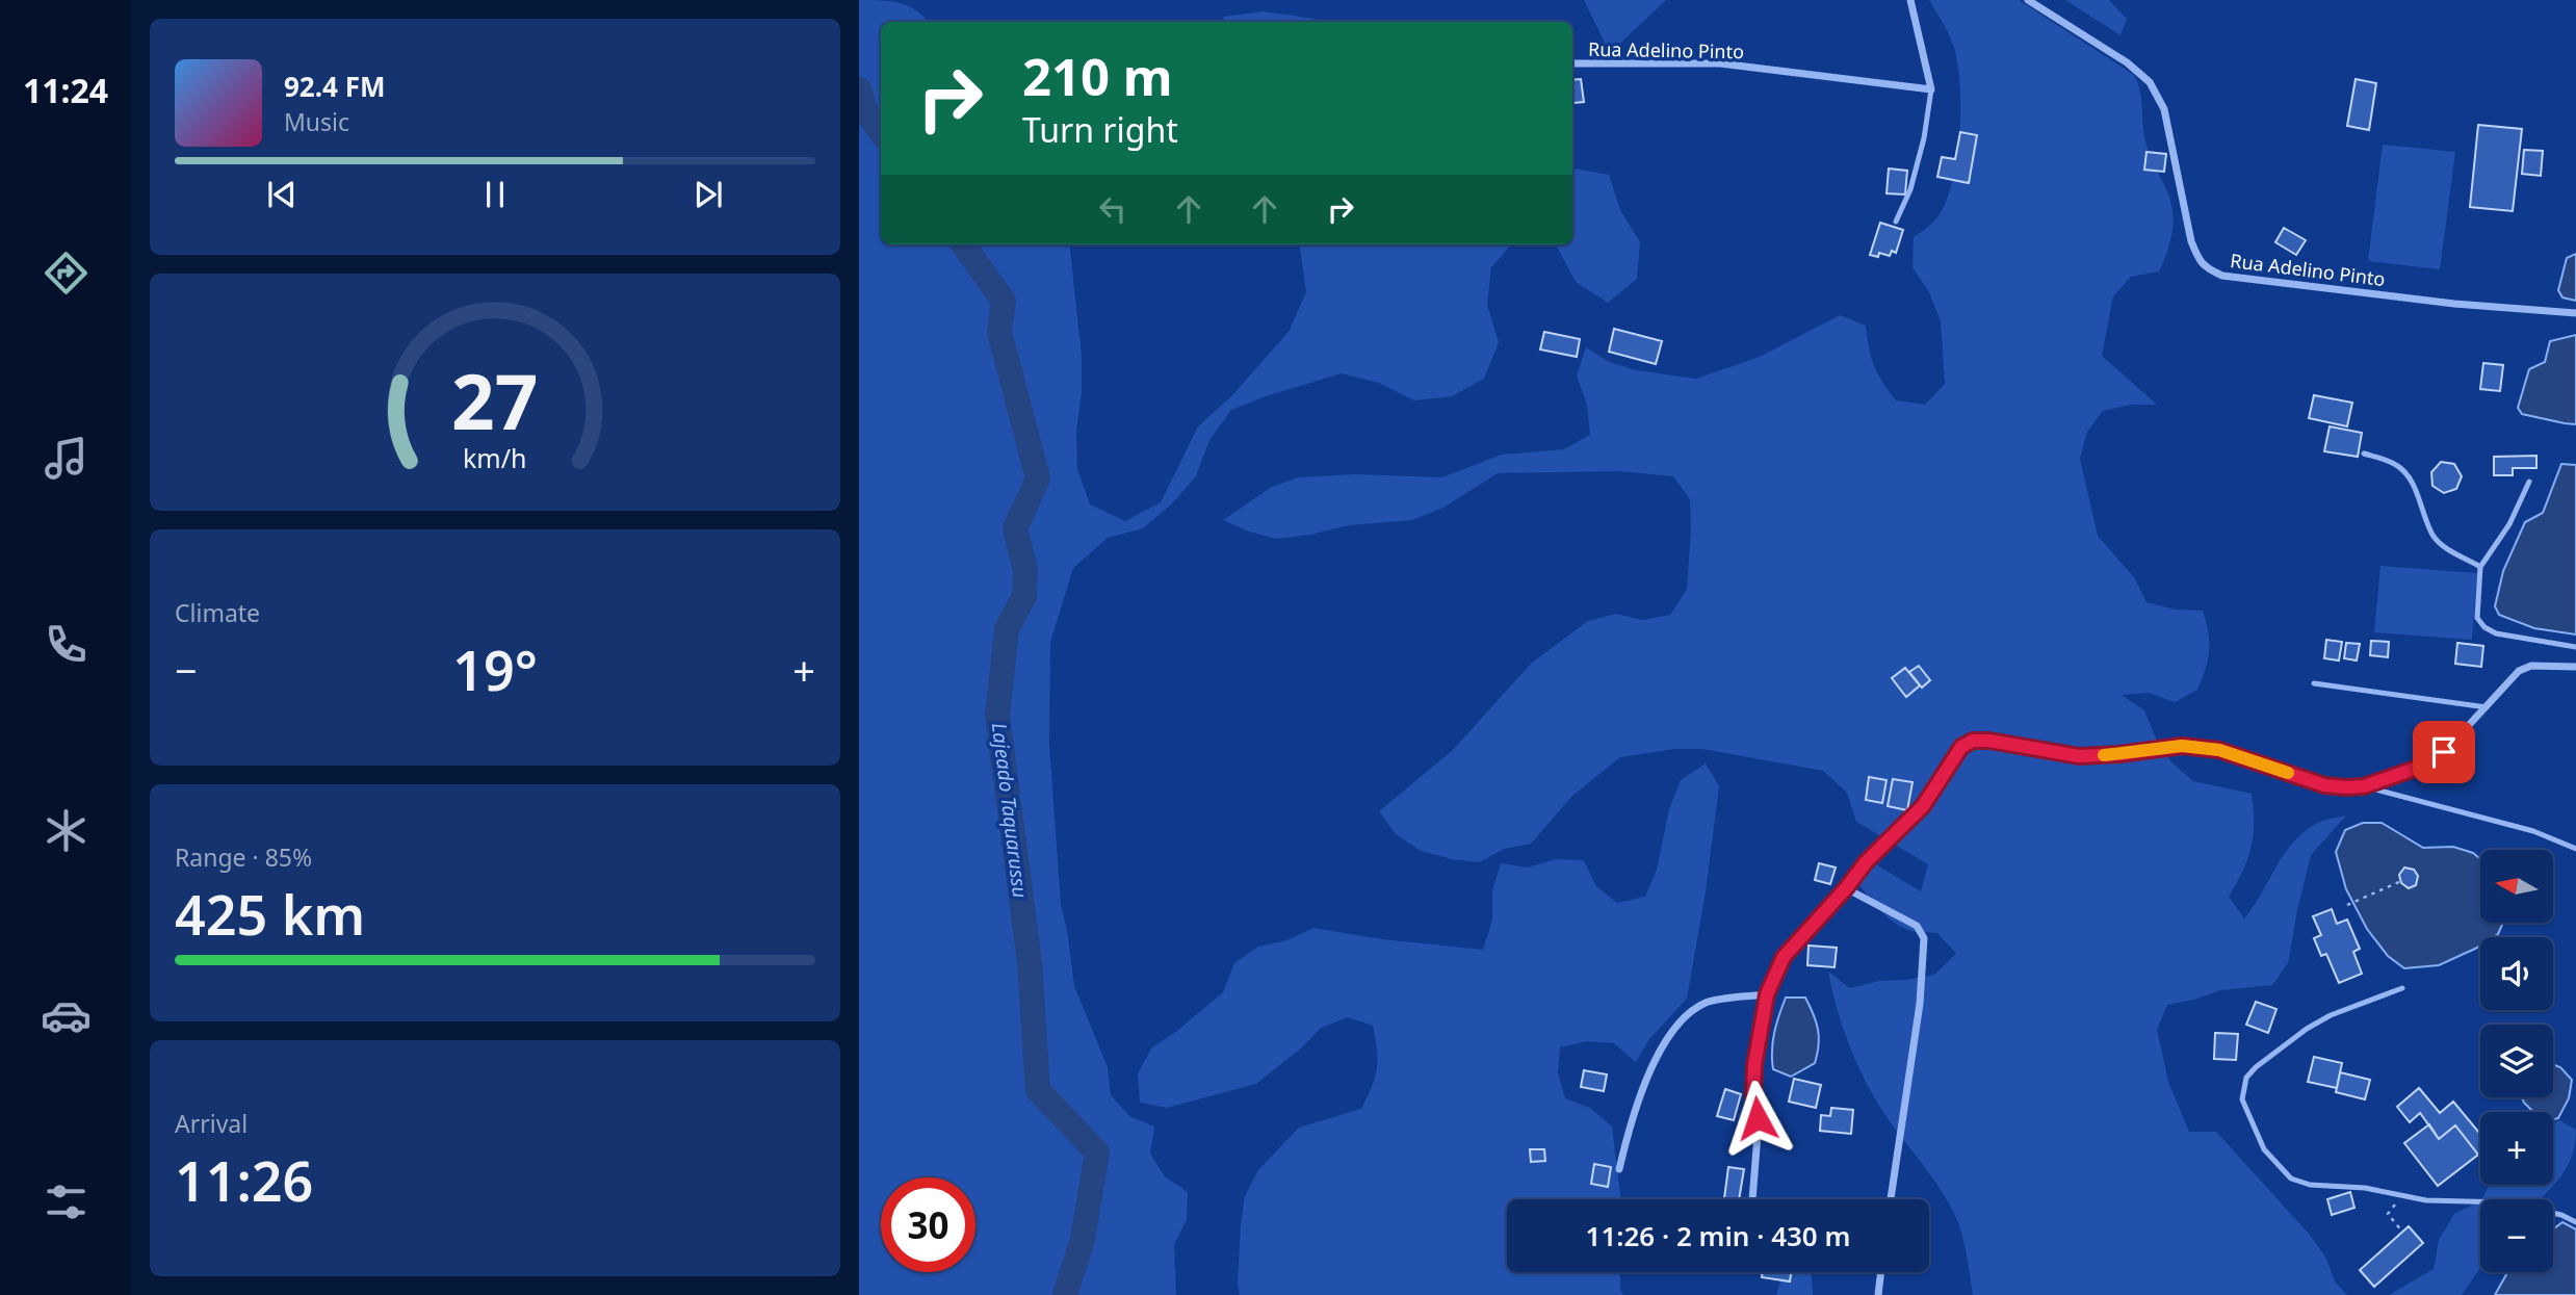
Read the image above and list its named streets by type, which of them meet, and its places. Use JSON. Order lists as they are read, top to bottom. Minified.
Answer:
{"streets":{"street":["Rua Adelino Pinto"]},"water":["Lajeado Taquarussu"],"north":"left","page":{"tabs":"11:24","turn":["210 m","Turn right"],"song":["92.4 FM","Music"],"tile":["Climate",["Range · 85%","425 km"],["Arrival","11:26"]],"heat":["−","19°","+"],"map_buttons":["+","−"],"limit":"30","trip":"11:26 · 2 min · 430 m","gauge":["27","km/h"]}}
